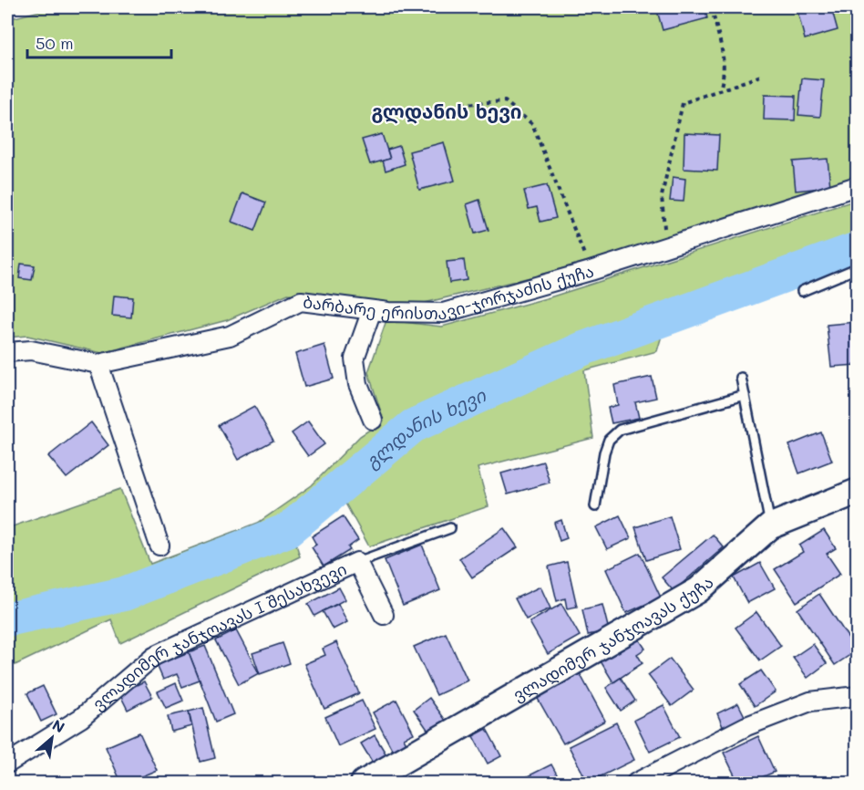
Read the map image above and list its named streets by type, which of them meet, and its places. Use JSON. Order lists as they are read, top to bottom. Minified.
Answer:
{"streets":{"street":["ბარბარე ერისთავი-ჯორჯაძის ქუჩა","ვლადიმერ ჯანჯღავას ქუჩა","ვლადიმერ ჯანჯღავას I შესახვევი"]},"districts":["გლდანის ხევი"],"water":["გლდანის ხევი"],"scale_bar":"50 m","north":"top right"}
